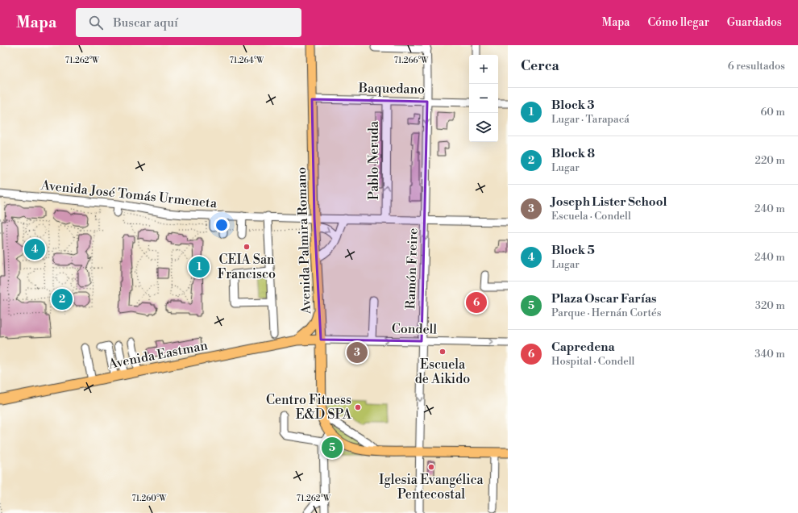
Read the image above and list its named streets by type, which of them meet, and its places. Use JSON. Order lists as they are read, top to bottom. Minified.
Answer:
{"streets":{"main road":["Avenida Palmira Romano","Avenida Eastman"],"street":["Baquedano","Pablo Neruda","Avenida José Tomás Urmeneta","Ramón Freire","Condell"]},"crossings":[["Baquedano","Pablo Neruda"],["Baquedano","Avenida Palmira Romano"],["Baquedano","Ramón Freire"],["Pablo Neruda","Avenida José Tomás Urmeneta"],["Avenida José Tomás Urmeneta","Avenida Palmira Romano"],["Avenida José Tomás Urmeneta","Ramón Freire"],["Avenida Palmira Romano","Condell"],["Avenida Palmira Romano","Avenida Eastman"],["Ramón Freire","Condell"],["Condell","Avenida Eastman"]],"one_way":["Baquedano","Pablo Neruda","Ramón Freire","Condell"],"places":["CEIA San Francisco","Escuela de Aikido","Centro Fitness E&D SPA","Iglesia Evangélica Pentecostal"],"page":{"header":"Mapa","search":"Buscar aquí","nav":["Mapa","Cómo llegar","Guardados"],"heading":["Cerca","6 resultados"],"map_buttons":["+","−"],"list":[{"mark":"1","name":"Block 3","note":"Lugar · Tarapacá","value":"60 m"},{"mark":"2","name":"Block 8","note":"Lugar","value":"220 m"},{"mark":"3","name":"Joseph Lister School","note":"Escuela · Condell","value":"240 m"},{"mark":"4","name":"Block 5","note":"Lugar","value":"240 m"},{"mark":"5","name":"Plaza Oscar Farías","note":"Parque · Hernán Cortés","value":"320 m"},{"mark":"6","name":"Capredena","note":"Hospital · Condell","value":"340 m"}],"pins":["4","1","2","6","3","5"]},"coordinates":["71.262°W","71.264°W","71.266°W","71.260°W"]}
